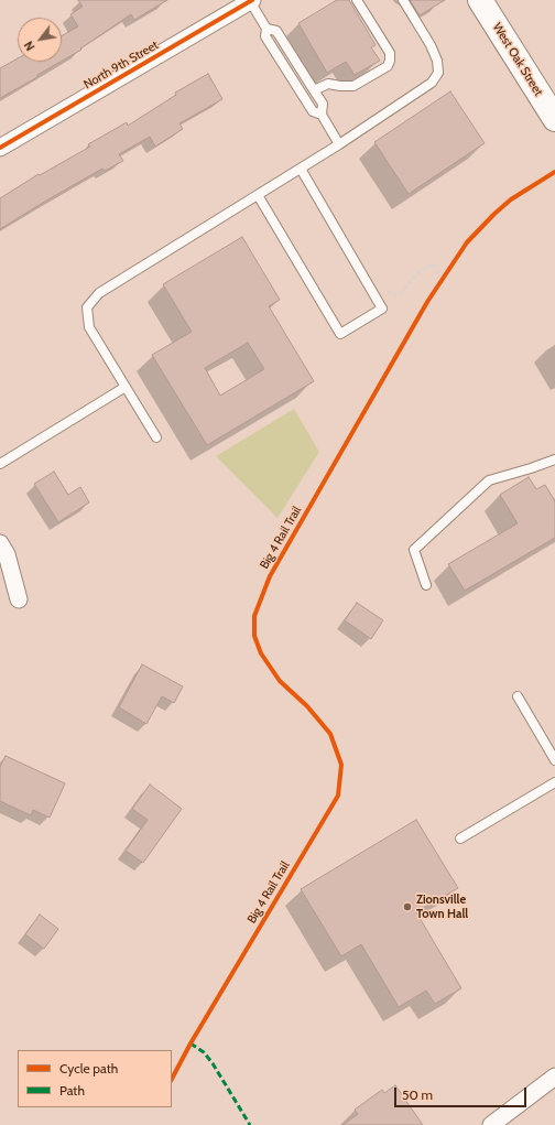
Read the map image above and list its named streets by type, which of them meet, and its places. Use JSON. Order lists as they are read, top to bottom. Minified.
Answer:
{"streets":{"main road":["West Oak Street"],"street":["North 9th Street"],"cycle path":["Big 4 Rail Trail"]},"places":["Zionsville Town Hall"],"legend":["Cycle path","Path"],"scale_bar":"50 m","north":"bottom left"}
